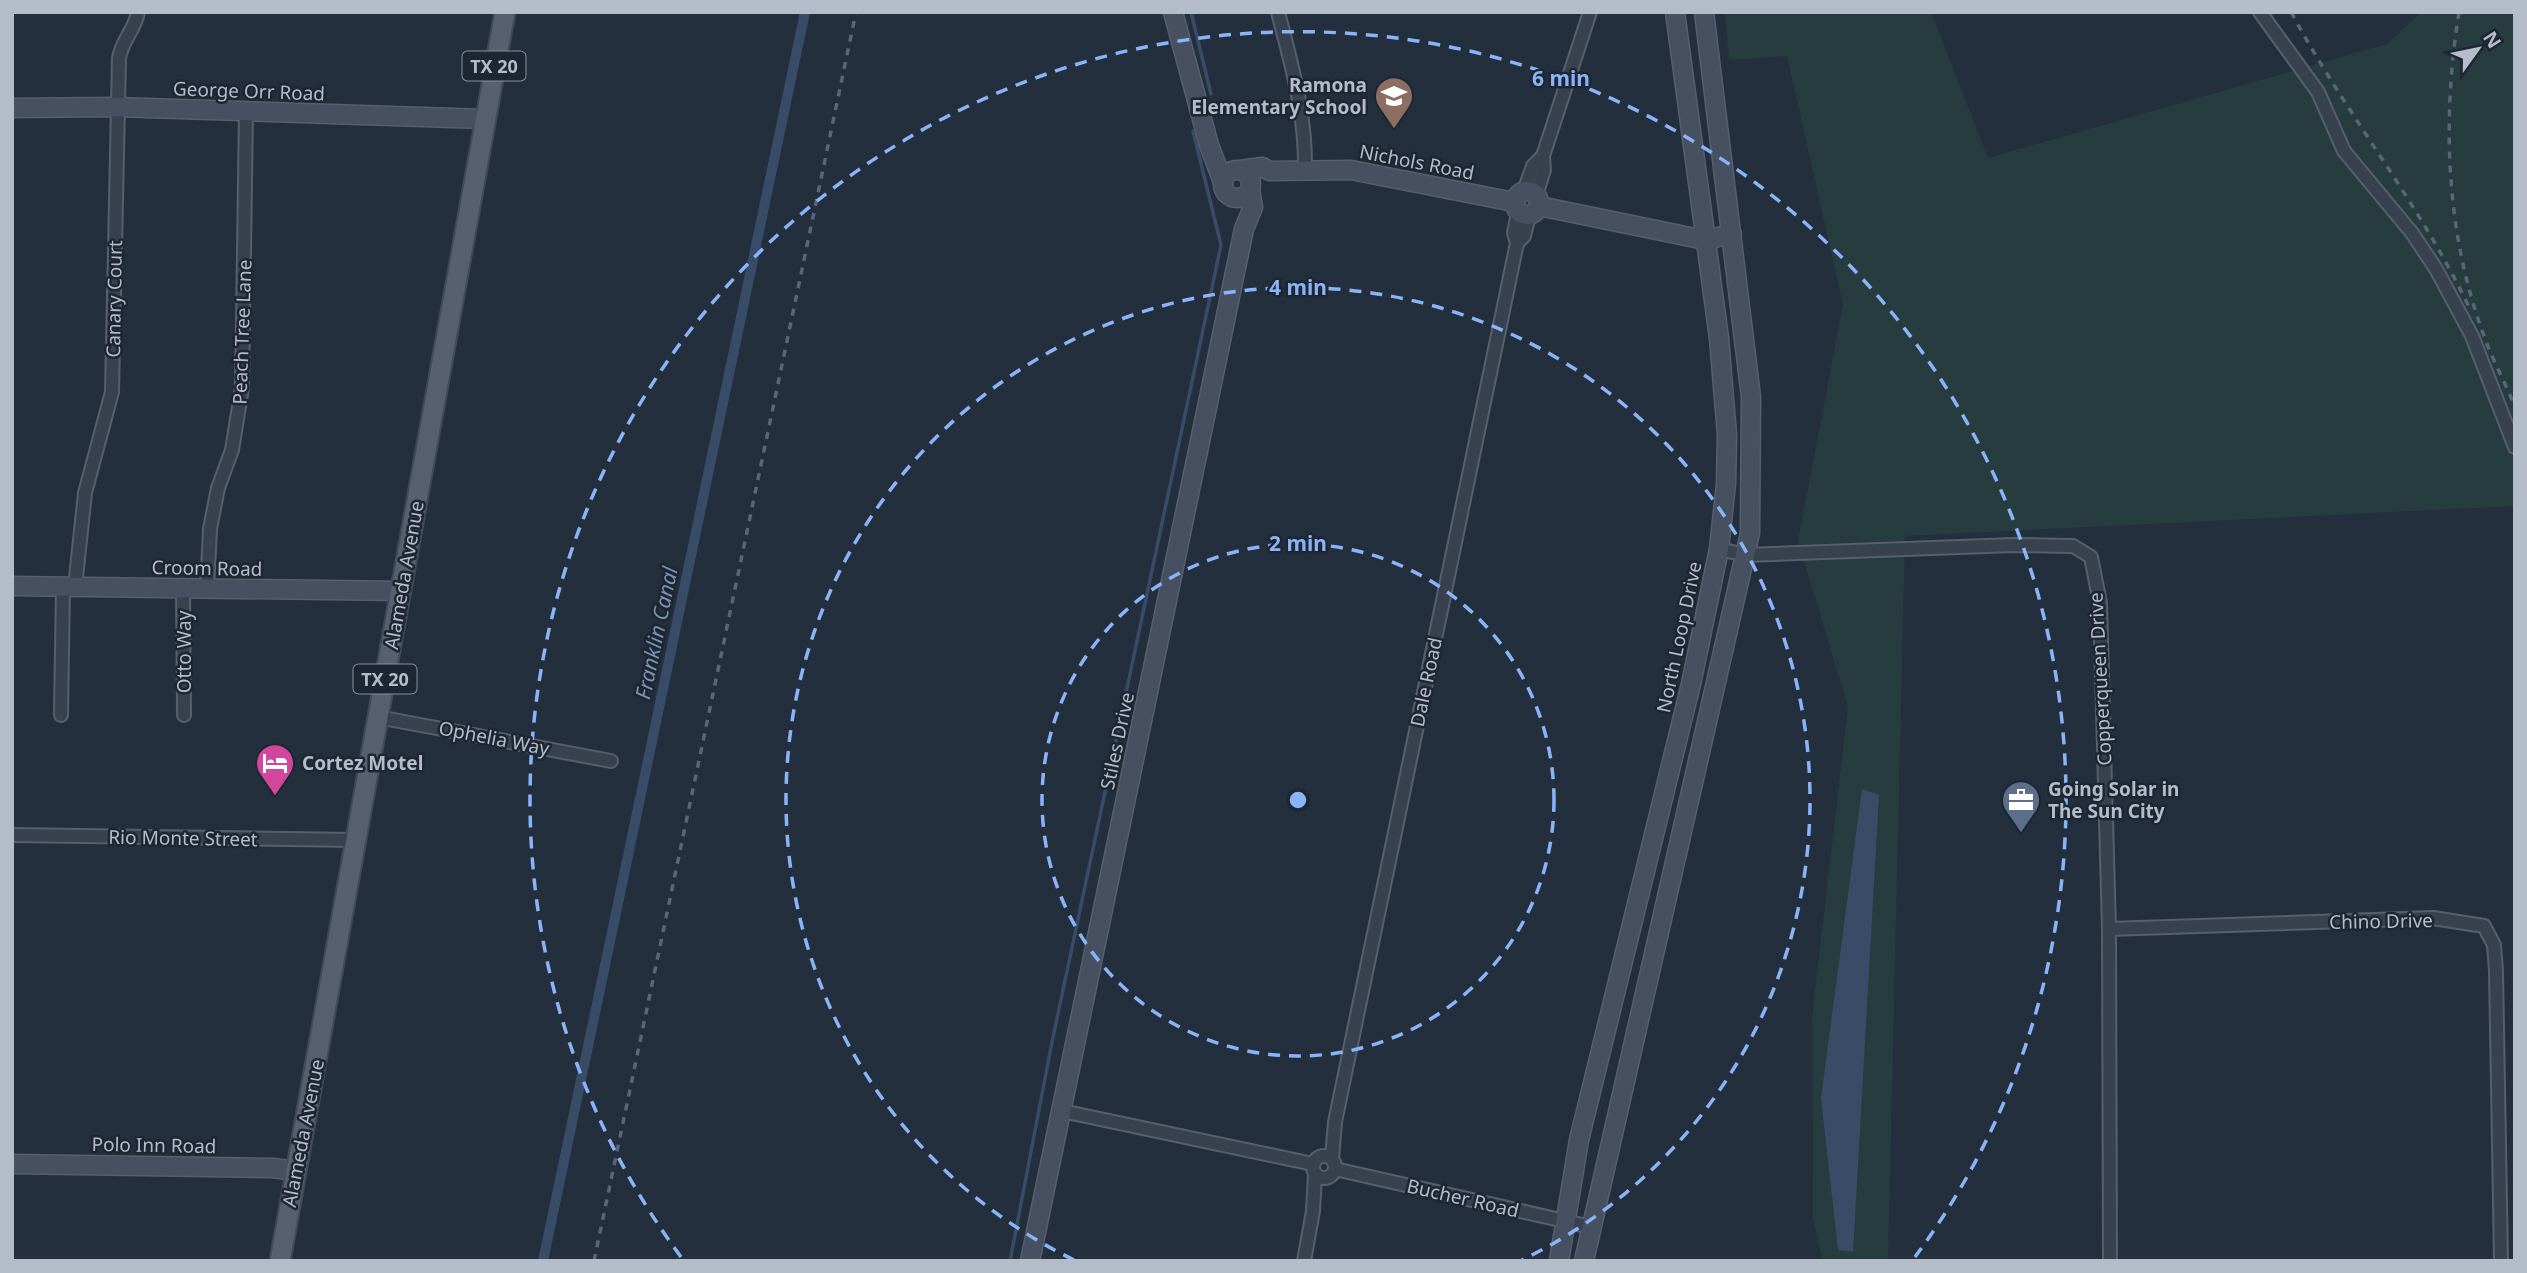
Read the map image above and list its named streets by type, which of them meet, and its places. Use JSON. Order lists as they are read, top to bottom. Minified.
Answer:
{"streets":{"main road":["TX 20","Alameda Avenue"],"street":["George Orr Road","Nichols Road","Canary Court","Peach Tree Lane","Croom Road","North Loop Drive","Otto Way","Copperqueen Drive","Dale Road","Ophelia Way","Stiles Drive","Rio Monte Street","Chino Drive","Polo Inn Road","Bucher Road"]},"crossings":[["George Orr Road","Canary Court"],["George Orr Road","Peach Tree Lane"],["George Orr Road","Alameda Avenue"],["Nichols Road","North Loop Drive"],["Nichols Road","Dale Road"],["Nichols Road","Stiles Drive"],["Canary Court","Croom Road"],["Peach Tree Lane","Croom Road"],["Croom Road","Alameda Avenue"],["Croom Road","Otto Way"],["Alameda Avenue","Ophelia Way"],["Alameda Avenue","Rio Monte Street"],["Alameda Avenue","Polo Inn Road"],["North Loop Drive","Copperqueen Drive"],["North Loop Drive","Bucher Road"],["Copperqueen Drive","Chino Drive"],["Dale Road","Bucher Road"],["Stiles Drive","Bucher Road"]],"water":["Franklin Canal"],"places":{"school or university":["Ramona Elementary School"],"hotel":["Cortez Motel"],"office":["Going Solar in The Sun City"]},"north":"top right","rings":["6 min","4 min","2 min"]}
